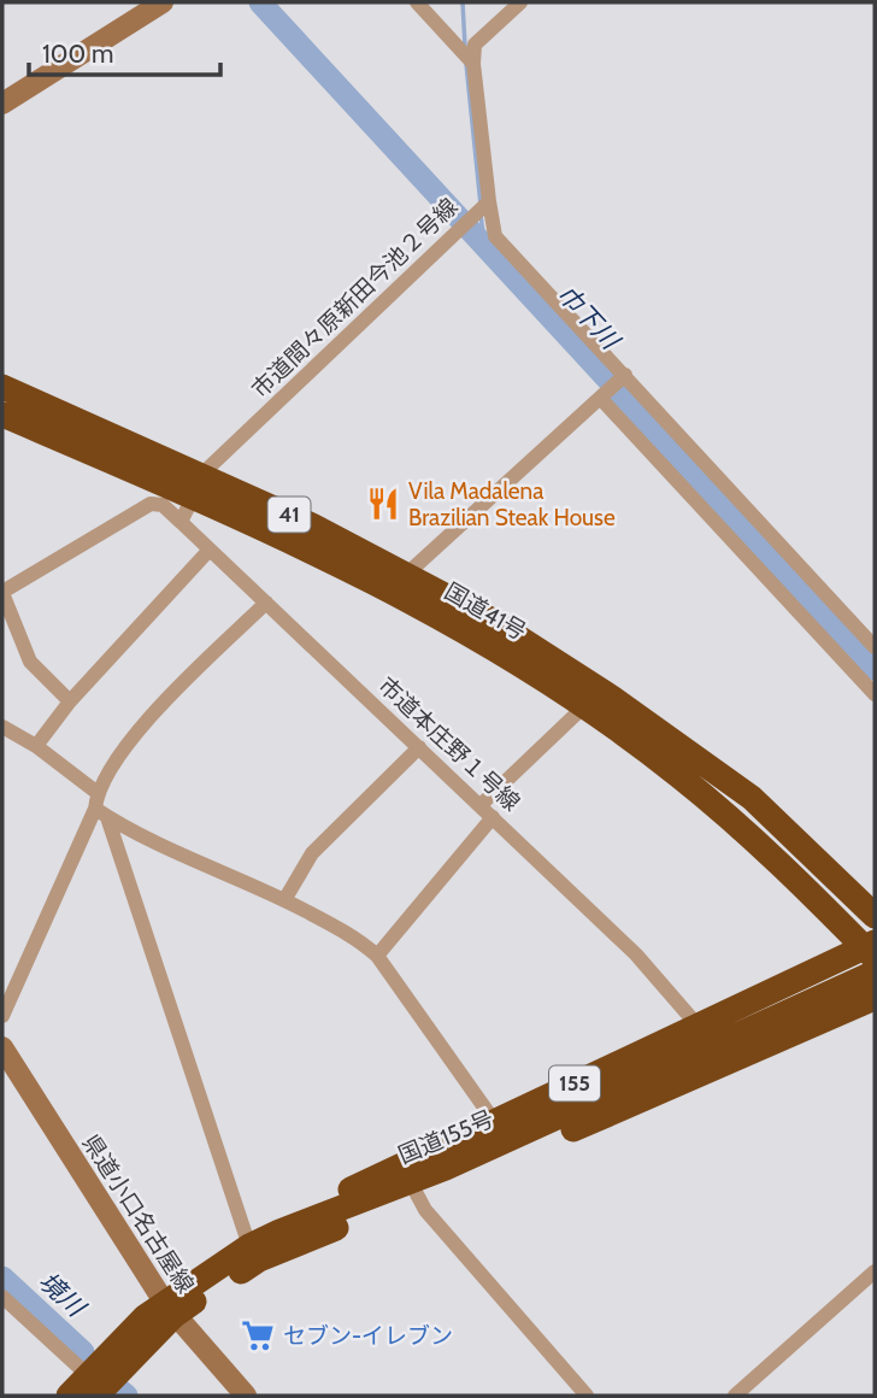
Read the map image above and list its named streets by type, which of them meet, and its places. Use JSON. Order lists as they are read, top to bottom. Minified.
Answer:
{"streets":{"highway":["41","国道41号","155","国道155号"],"main road":["県道小口名古屋線"],"street":["市道間々原新田今池２号線","市道本庄野１号線"]},"crossings":[["市道間々原新田今池２号線","国道41号"],["国道41号","155"],["市道本庄野１号線","155"],["155","国道155号"],["国道155号","県道小口名古屋線"]],"water":["巾下川","境川"],"places":{"restaurant":["Vila Madalena Brazilian Steak House"],"supermarket":["セブン-イレブン"]},"scale_bar":"100 m"}
